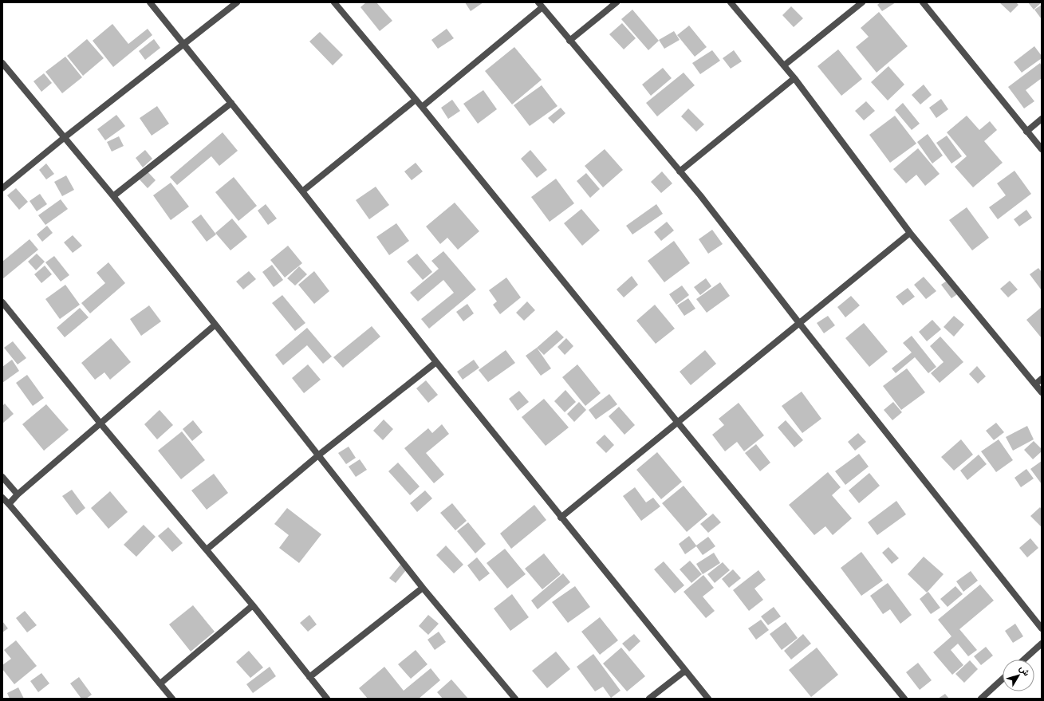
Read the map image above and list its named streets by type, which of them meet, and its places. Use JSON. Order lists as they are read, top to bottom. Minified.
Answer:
{"north":"top right"}
